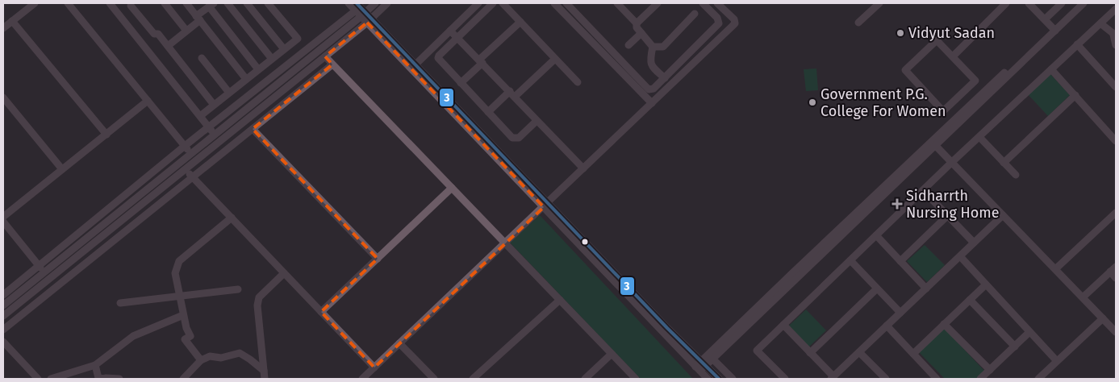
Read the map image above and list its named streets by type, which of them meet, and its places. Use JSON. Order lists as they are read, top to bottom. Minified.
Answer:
{"places":{"other":["Vidyut Sadan","Government P.G. College For Women"],"health":["Sidharrth Nursing Home"]},"lines":["transit line 3"]}
